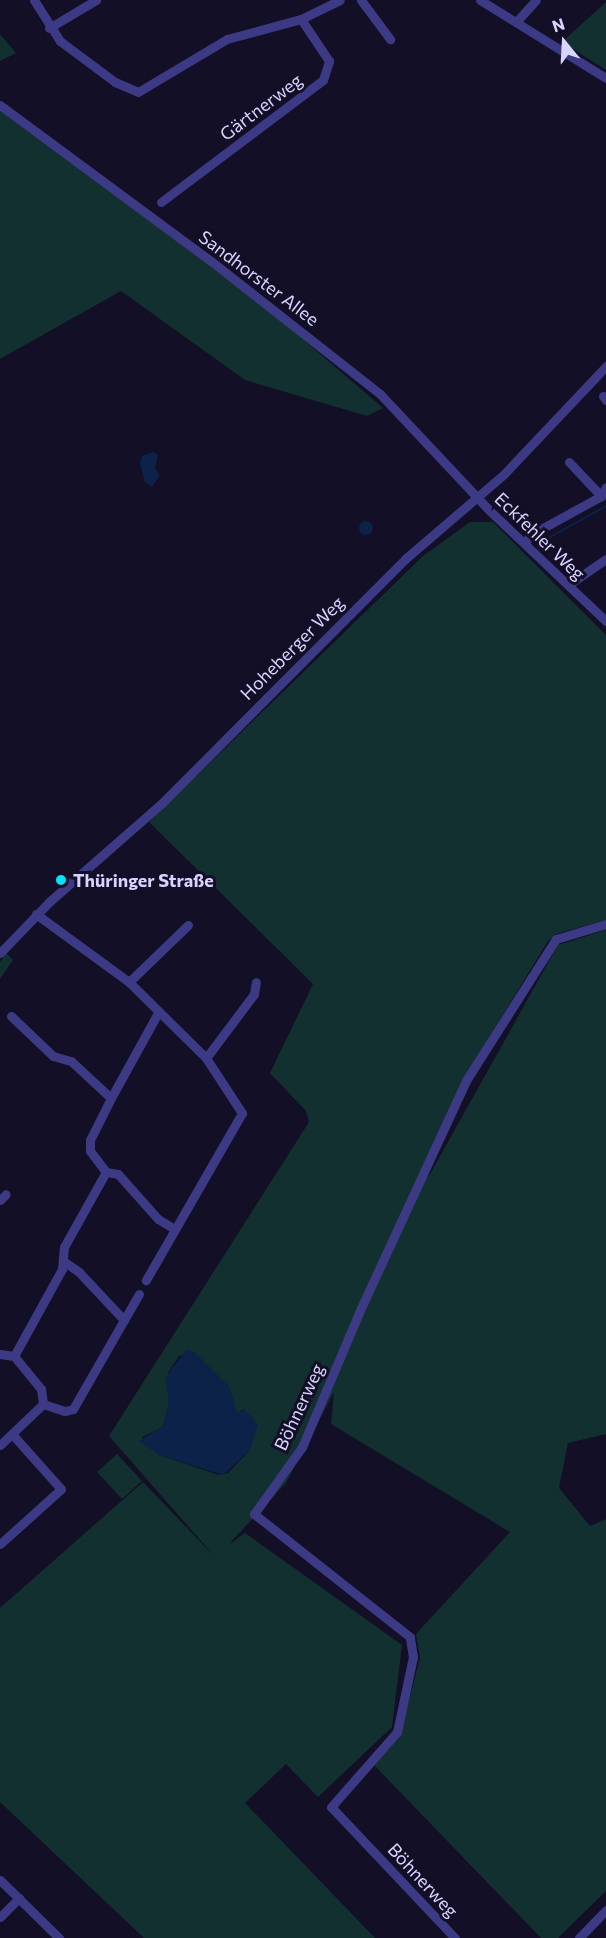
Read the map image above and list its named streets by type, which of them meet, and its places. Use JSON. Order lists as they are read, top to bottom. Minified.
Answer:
{"streets":{"street":["Gärtnerweg","Sandhorster Allee","Eckfehler Weg","Hoheberger Weg","Böhnerweg"]},"crossings":[["Sandhorster Allee","Eckfehler Weg"],["Sandhorster Allee","Hoheberger Weg"],["Eckfehler Weg","Hoheberger Weg"]],"places":["Thüringer Straße"],"north":"top"}
